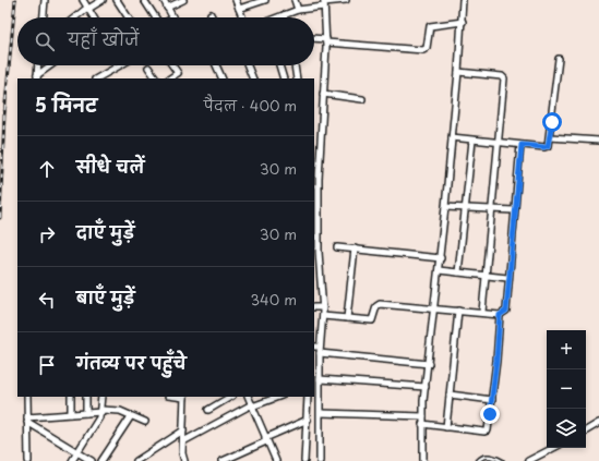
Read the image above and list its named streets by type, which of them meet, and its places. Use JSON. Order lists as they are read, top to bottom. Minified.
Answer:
{"page":{"search":"यहाँ खोजें","heading":["5 मिनट","पैदल · 400 m"],"list":[["सीधे चलें","30 m"],["दाएँ मुड़ें","30 m"],["बाएँ मुड़ें","340 m"],"गंतव्य पर पहुँचे"],"map_buttons":["+","−"]}}
